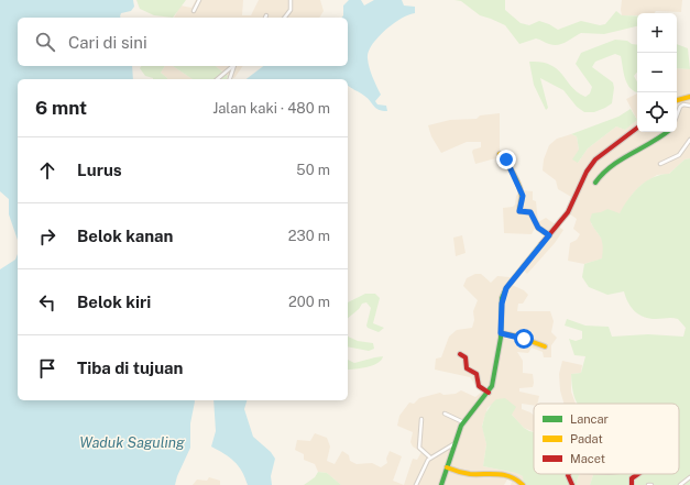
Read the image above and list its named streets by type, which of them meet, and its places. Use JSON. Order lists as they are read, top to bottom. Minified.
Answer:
{"water":["Waduk Saguling"],"legend":["Lancar","Padat","Macet"],"page":{"map_buttons":["+","−"],"search":"Cari di sini","heading":["6 mnt","Jalan kaki · 480 m"],"list":[["Lurus","50 m"],["Belok kanan","230 m"],["Belok kiri","200 m"],"Tiba di tujuan"]}}
